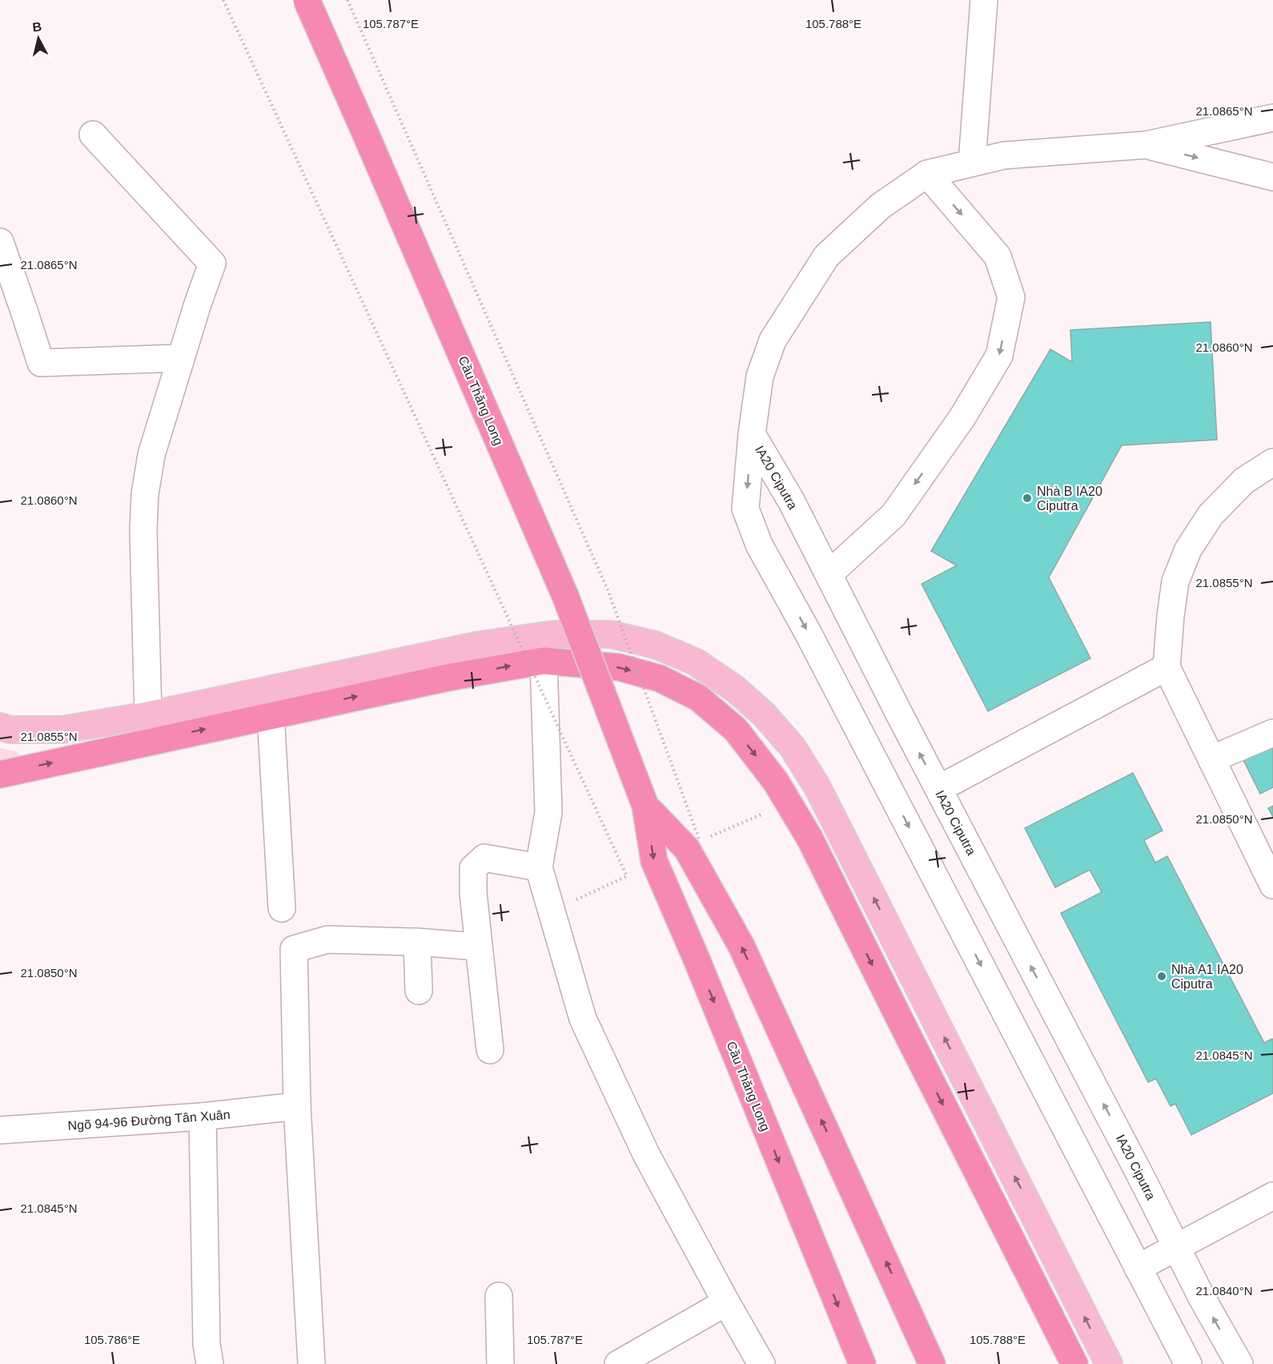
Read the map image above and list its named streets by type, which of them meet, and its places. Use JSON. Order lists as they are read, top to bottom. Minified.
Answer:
{"streets":{"highway":["Cầu Thăng Long"],"street":["IA20 Ciputra","Ngõ 94-96 Đường Tân Xuân"]},"places":["Nhà B IA20 Ciputra","Nhà A1 IA20 Ciputra"],"north":"top","coordinates":["105.787°E","105.788°E","21.0865°N","21.0860°N","21.0855°N","21.0850°N","21.0845°N","21.0840°N","105.786°E"]}
